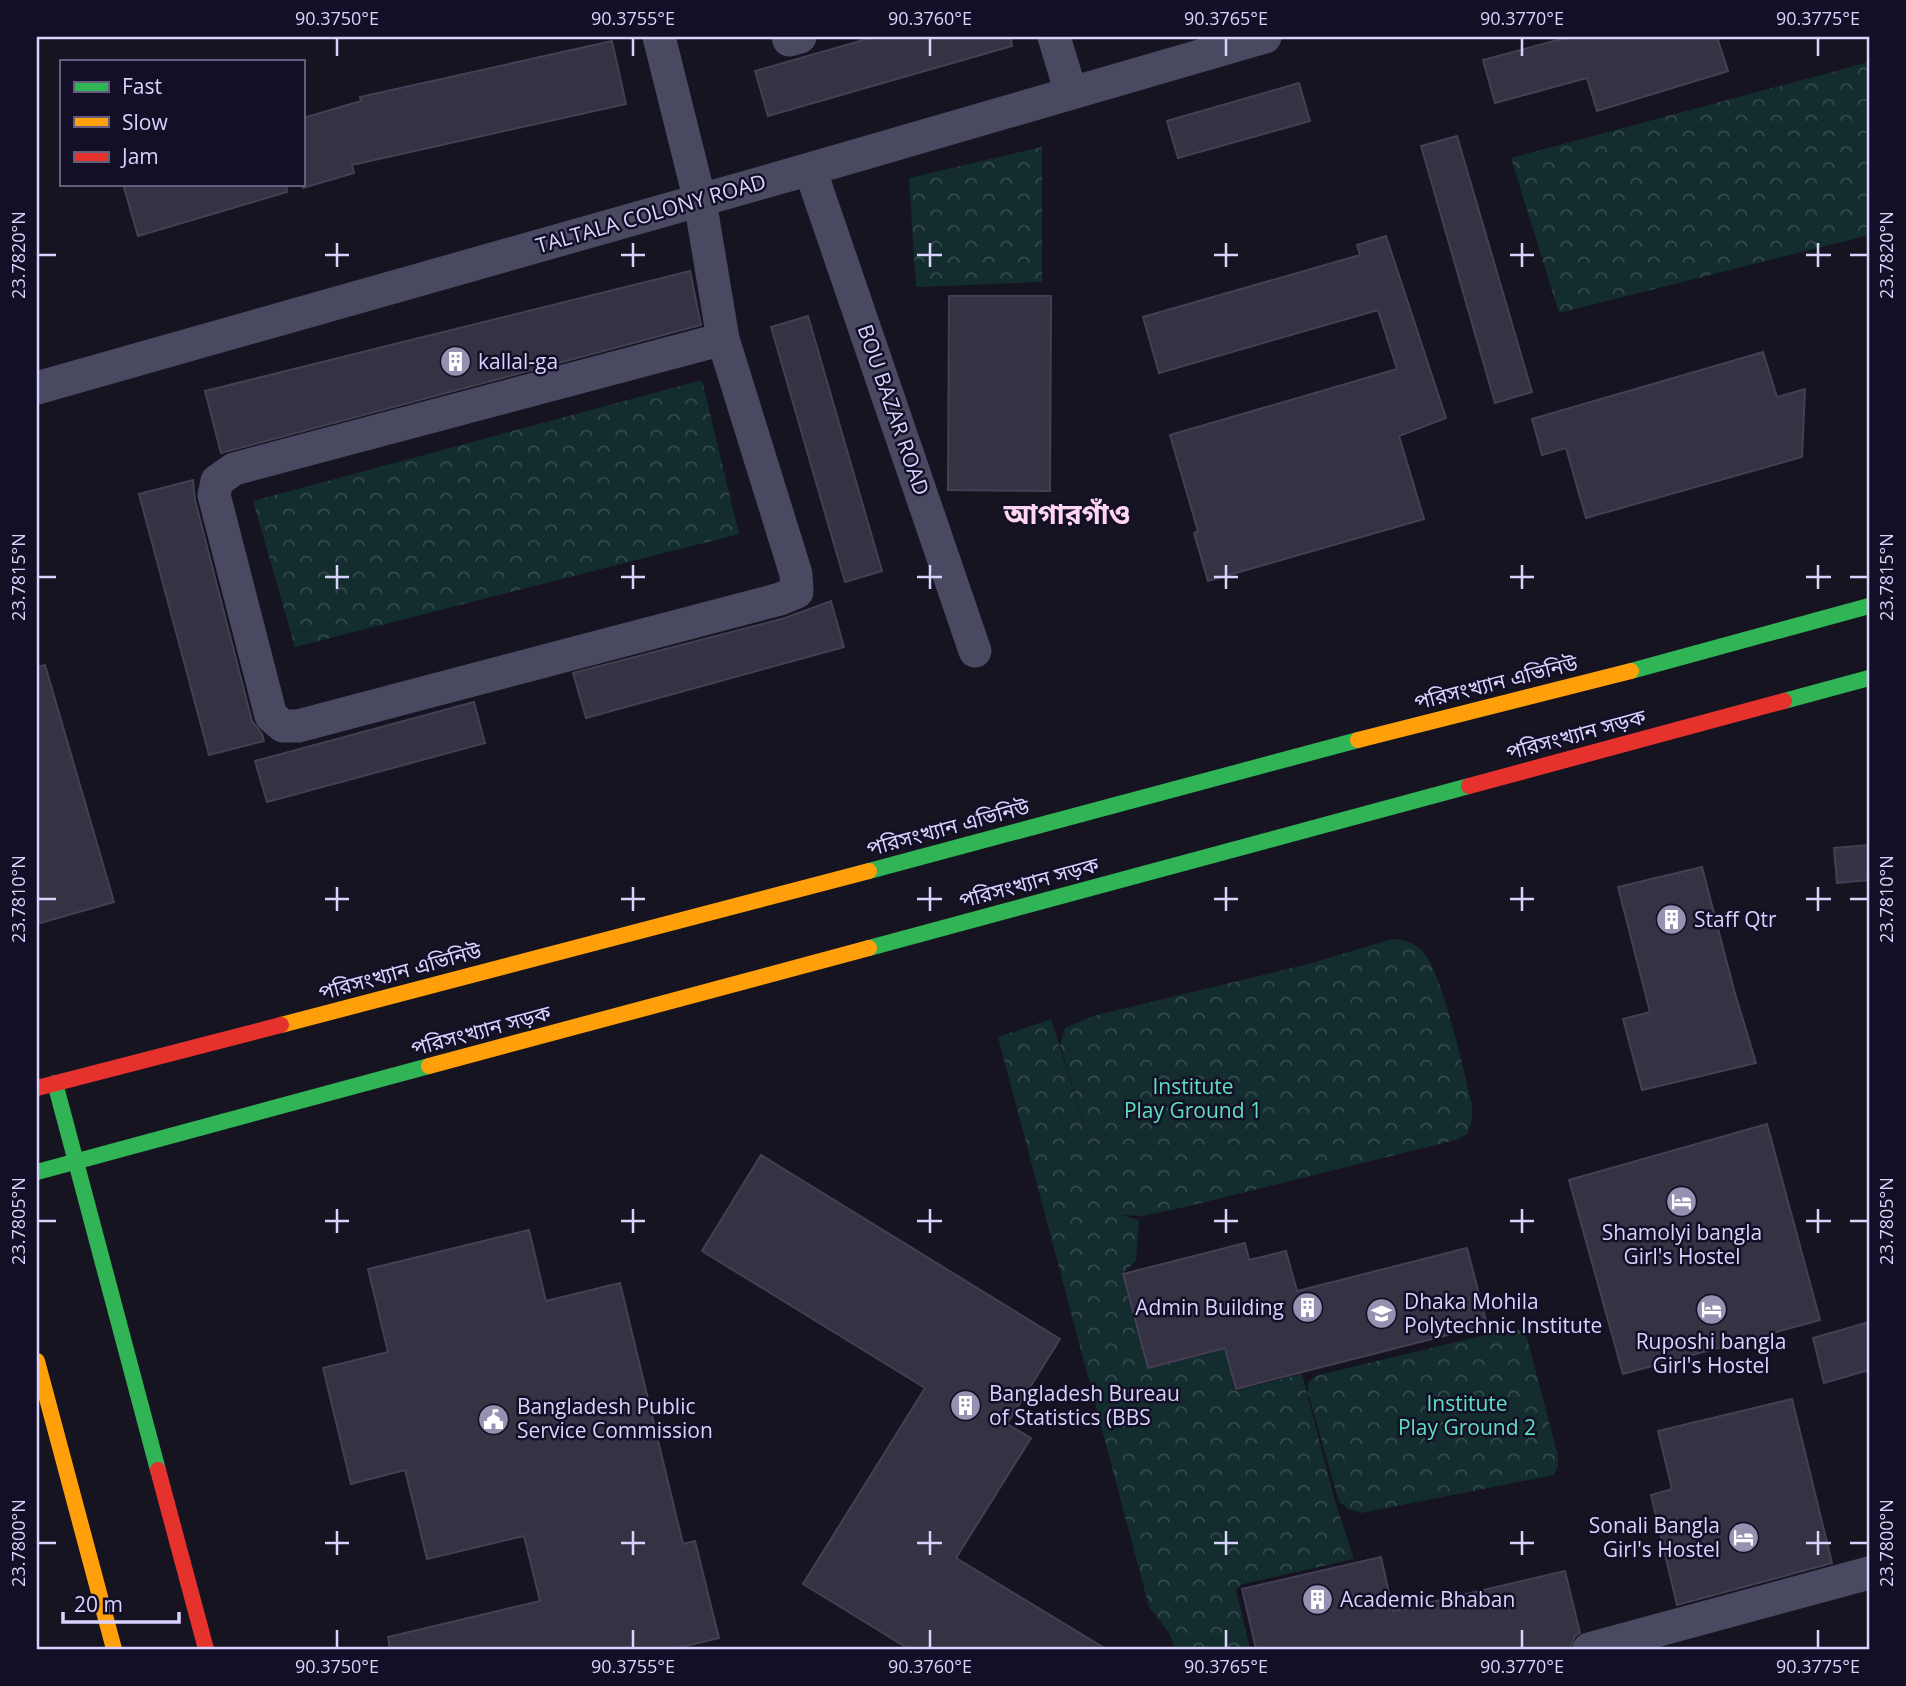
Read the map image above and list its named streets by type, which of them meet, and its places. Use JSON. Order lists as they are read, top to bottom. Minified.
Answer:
{"streets":{"street":["TALTALA COLONY ROAD","BOU BAZAR ROAD","পরিসংখ্যান এভিনিউ","পরিসংখ্যান সড়ক"]},"crossings":[["TALTALA COLONY ROAD","BOU BAZAR ROAD"]],"districts":["আগারগাঁও"],"parks":["Institute Play Ground 1","Institute Play Ground 2"],"places":{"building":["kallal-ga","Staff Qtr","Admin Building","Bangladesh Bureau of Statistics (BBS","Academic Bhaban"],"hotel":["Shamolyi bangla Girl's Hostel","Ruposhi bangla Girl's Hostel","Sonali Bangla Girl's Hostel"],"school or university":["Dhaka Mohila Polytechnic Institute"],"public building":["Bangladesh Public Service Commission"]},"legend":["Fast","Slow","Jam"],"scale_bar":"20 m","coordinates":["90.3750°E","90.3755°E","90.3760°E","90.3765°E","90.3770°E","90.3775°E","23.7820°N","23.7815°N","23.7810°N","23.7805°N","23.7800°N"]}
